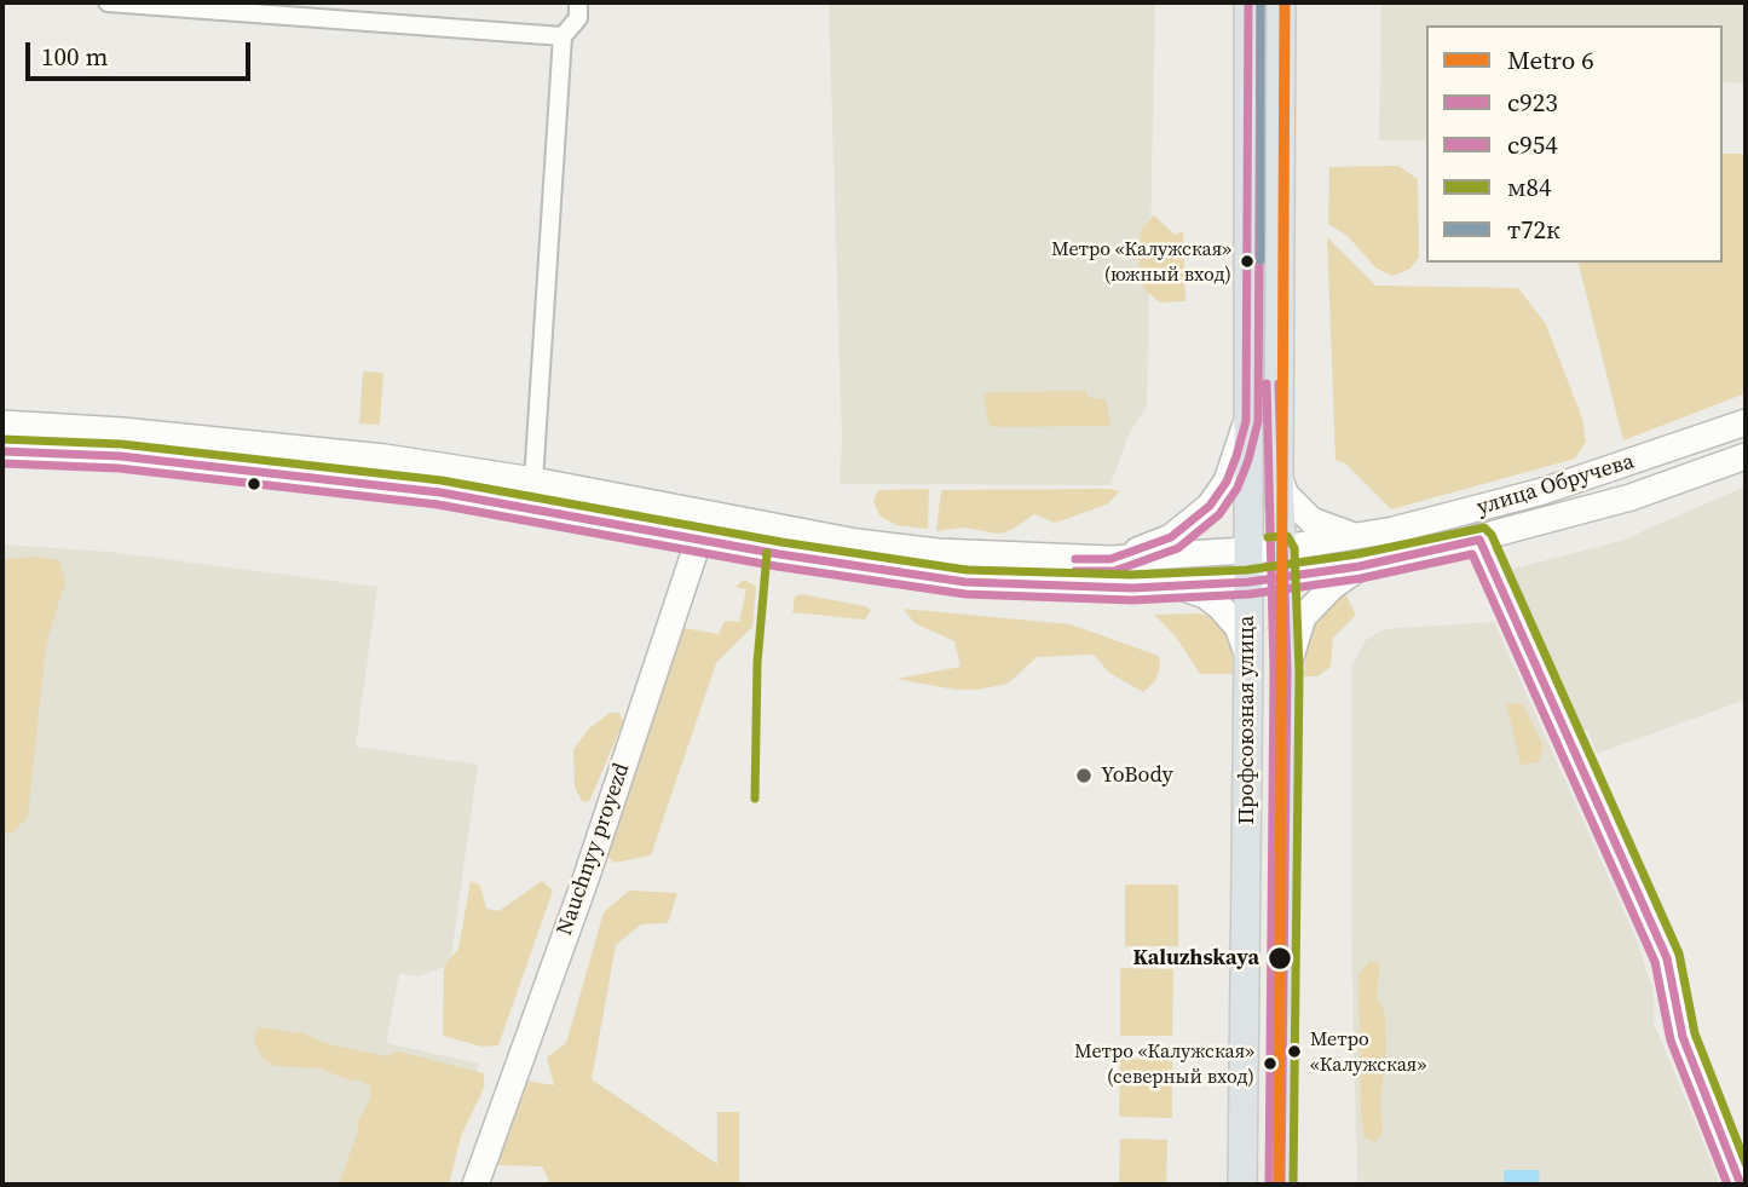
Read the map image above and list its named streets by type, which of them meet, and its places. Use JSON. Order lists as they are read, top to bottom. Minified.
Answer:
{"streets":{"main road":["улица Обручева","Профсоюзная улица","Nauchnyy proyezd"]},"crossings":[["улица Обручева","Профсоюзная улица"],["улица Обручева","Nauchnyy proyezd"]],"places":["Метро «Калужская» (южный вход)","YoBody","Kaluzhskaya","Метро «Калужская»","Метро «Калужская» (северный вход)"],"lines":["metro line 6","transit line с923","transit line с954","transit line т72к","transit line м84"],"legend":["Metro 6","с923","с954","м84","т72к"],"scale_bar":"100 m"}
